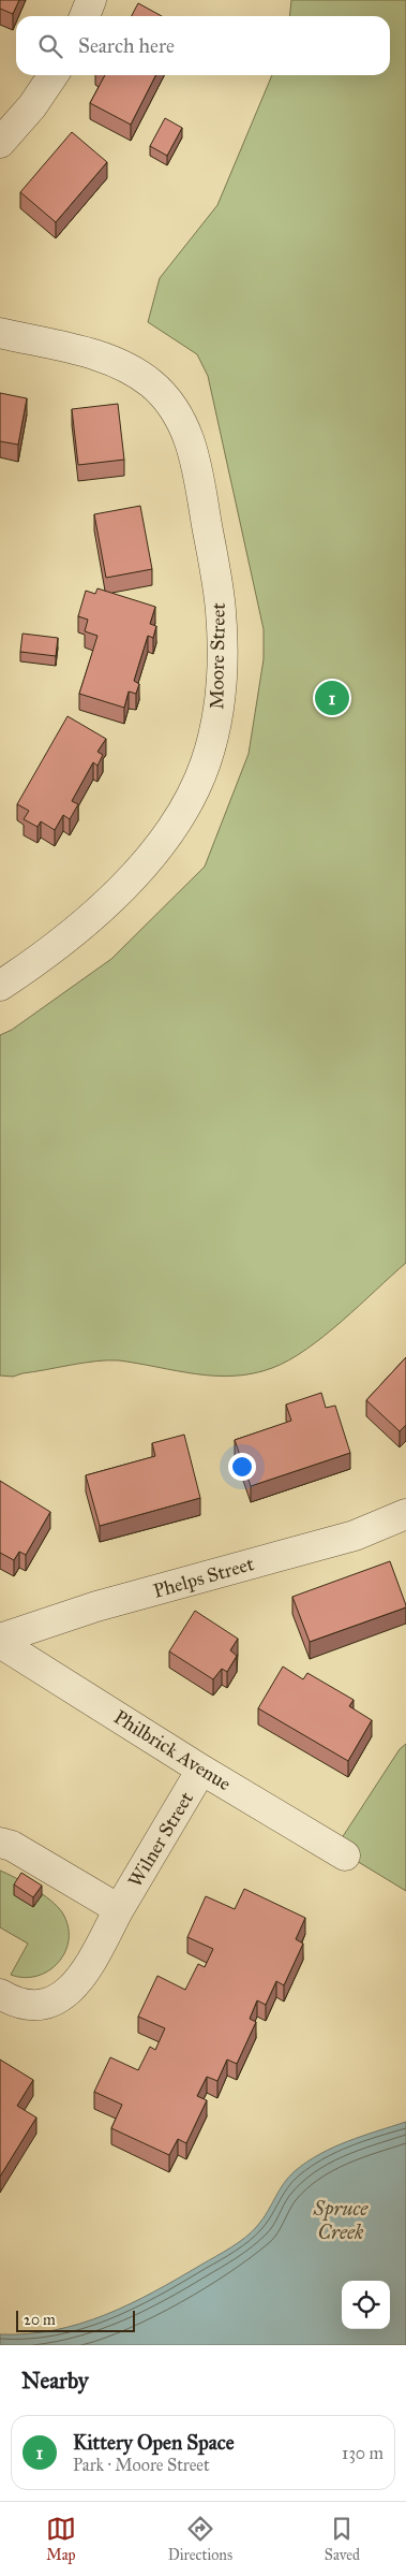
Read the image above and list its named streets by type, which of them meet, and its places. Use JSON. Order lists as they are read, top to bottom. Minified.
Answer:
{"streets":{"street":["Moore Street","Phelps Street","Philbrick Avenue","Wilner Street"]},"crossings":[["Philbrick Avenue","Wilner Street"]],"water":["Spruce Creek"],"scale_bar":"20 m","page":{"search":"Search here","pins":"1","scale":"20 m","heading":"Nearby","list":[{"mark":"1","name":"Kittery Open Space","note":"Park · Moore Street","value":"130 m"}],"nav":["Map","Directions","Saved"]}}
